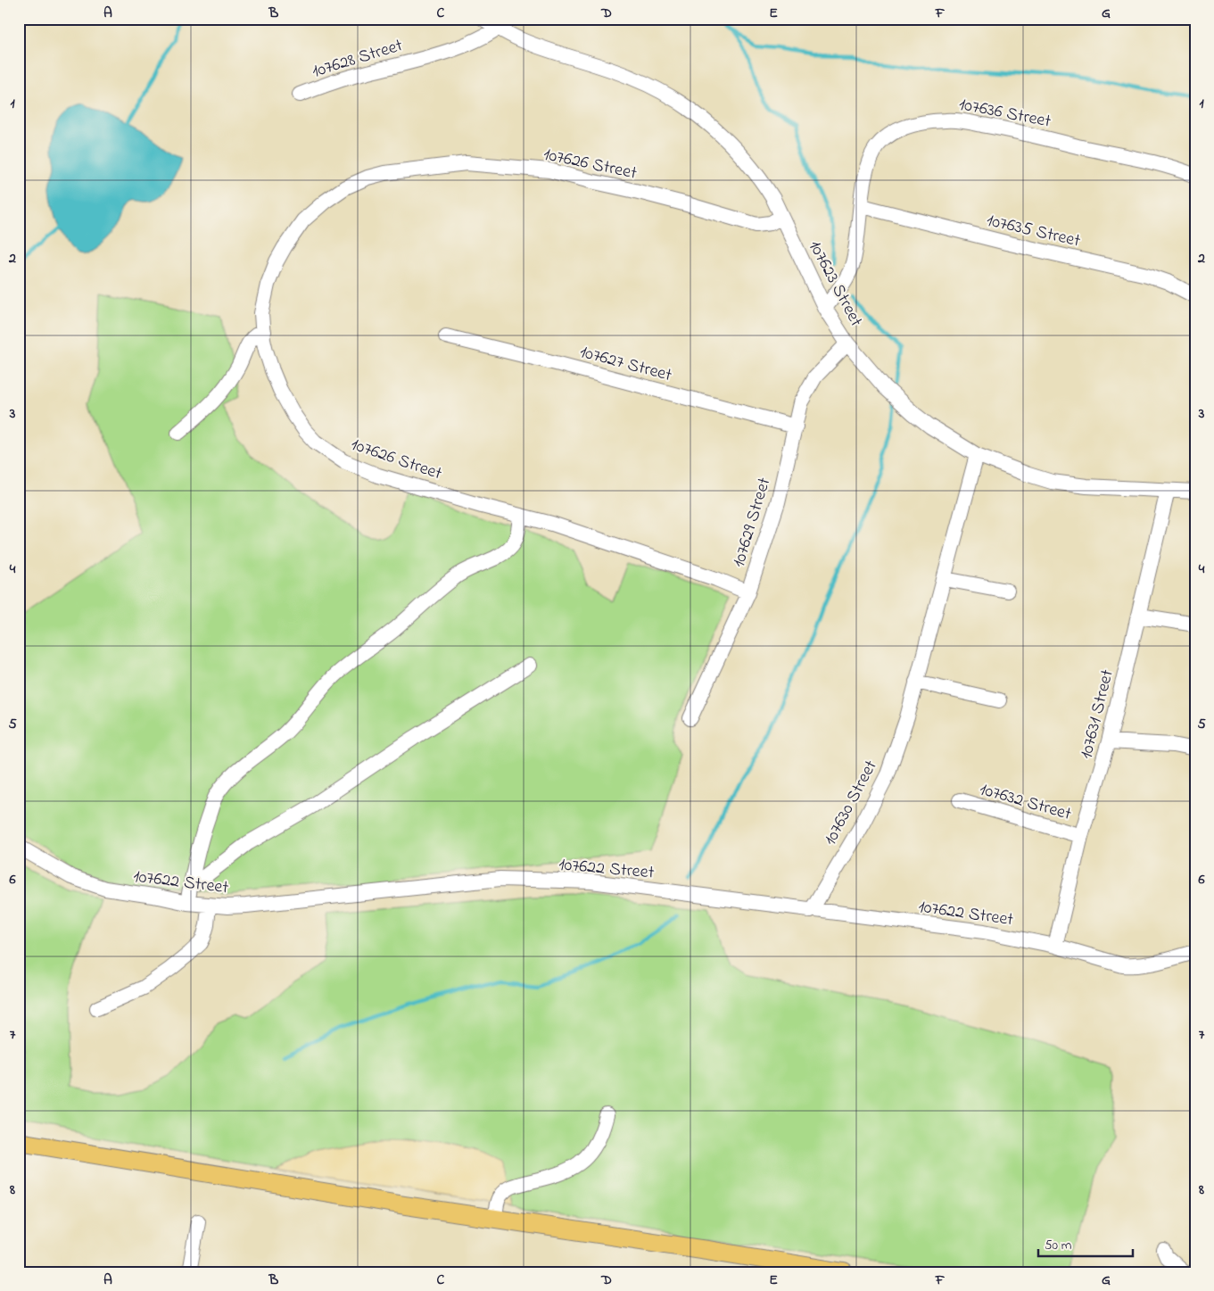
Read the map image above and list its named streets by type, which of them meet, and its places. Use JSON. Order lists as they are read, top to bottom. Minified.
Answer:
{"streets":{"street":["107628 Street","107636 Street","107626 Street","107635 Street","107623 Street","107627 Street","107629 Street","107631 Street","107632 Street","107630 Street","107622 Street"]},"crossings":[["107628 Street","107623 Street"],["107636 Street","107635 Street"],["107636 Street","107623 Street"],["107626 Street","107623 Street"],["107626 Street","107629 Street"],["107623 Street","107629 Street"],["107623 Street","107631 Street"],["107623 Street","107630 Street"],["107627 Street","107629 Street"],["107631 Street","107632 Street"],["107631 Street","107622 Street"],["107630 Street","107622 Street"]],"scale_bar":"50 m","grid":{"columns":["A","B","C","D","E","F","G"],"rows":["1","2","3","4","5","6","7","8"]}}
